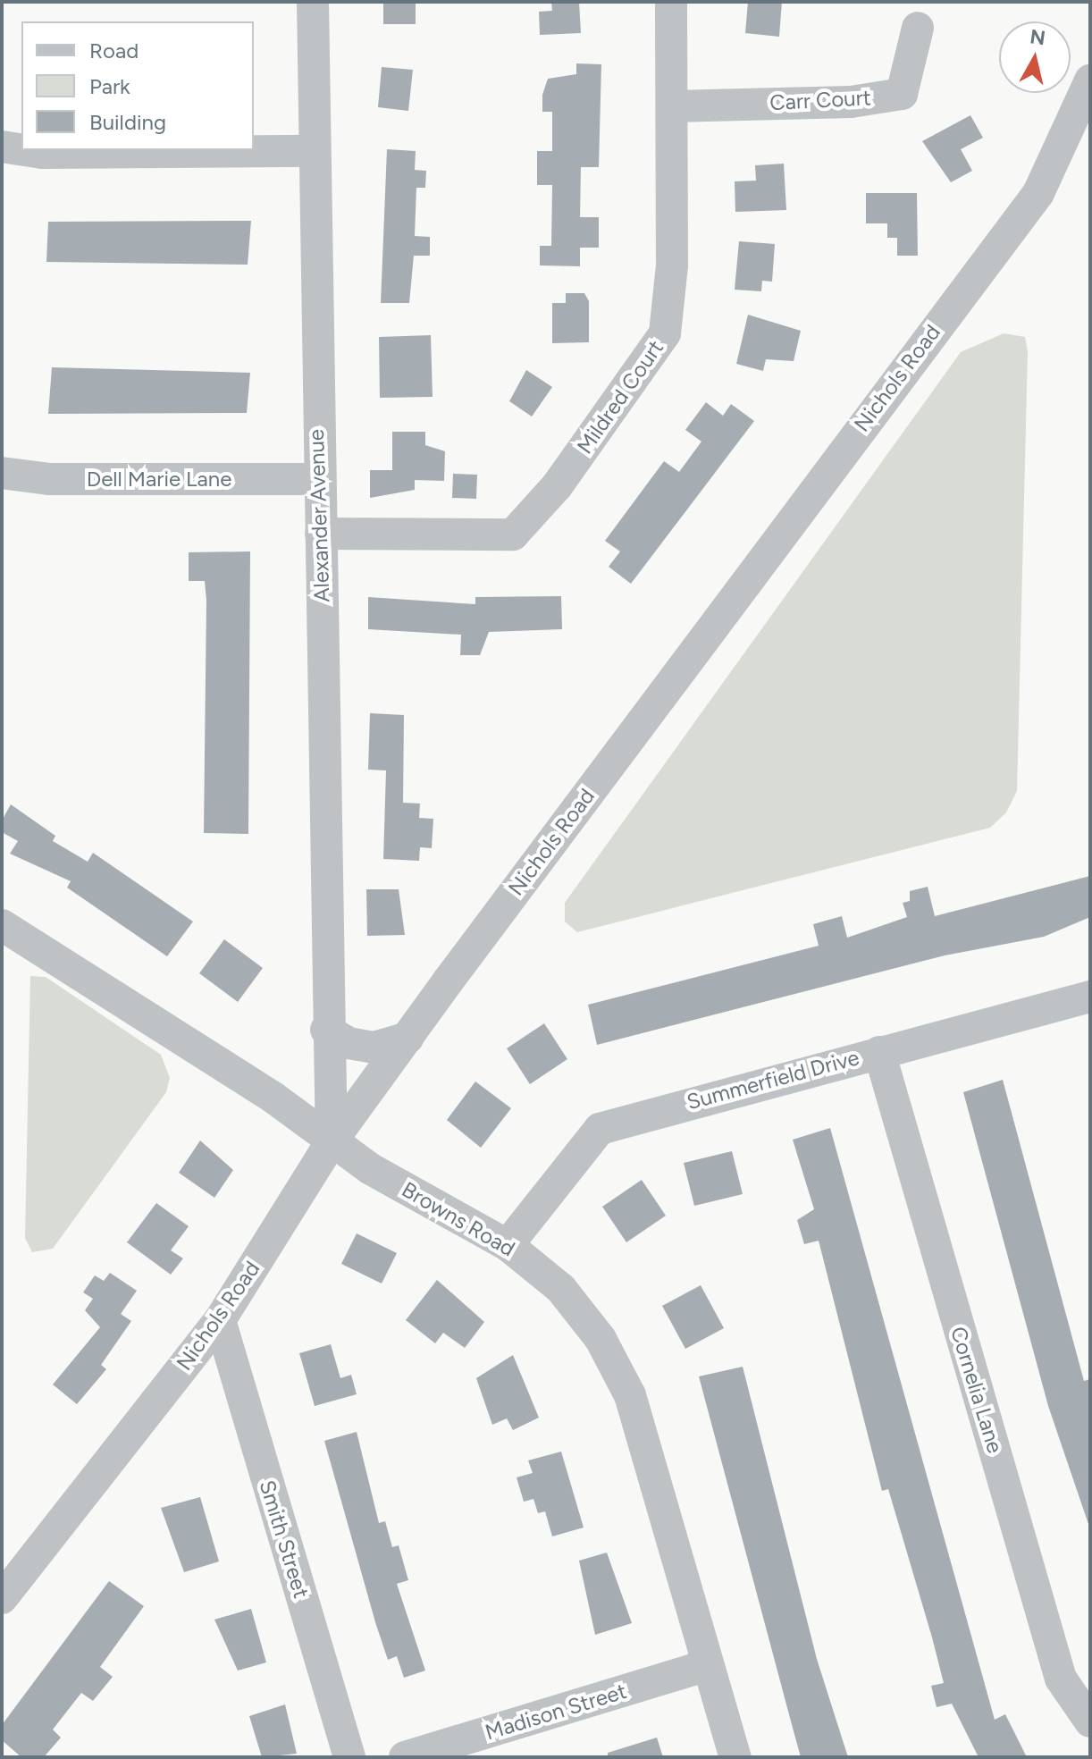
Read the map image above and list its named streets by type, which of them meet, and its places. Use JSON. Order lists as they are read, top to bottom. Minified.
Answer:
{"streets":{"street":["Carr Court","Nichols Road","Mildred Court","Dell Marie Lane","Alexander Avenue","Summerfield Drive","Browns Road","Cornelia Lane","Smith Street","Madison Street"]},"crossings":[["Carr Court","Mildred Court"],["Nichols Road","Alexander Avenue"],["Nichols Road","Browns Road"],["Nichols Road","Smith Street"],["Mildred Court","Alexander Avenue"],["Dell Marie Lane","Alexander Avenue"],["Alexander Avenue","Browns Road"],["Summerfield Drive","Browns Road"],["Summerfield Drive","Cornelia Lane"],["Browns Road","Madison Street"]],"legend":["Road","Park","Building"],"north":"top"}
